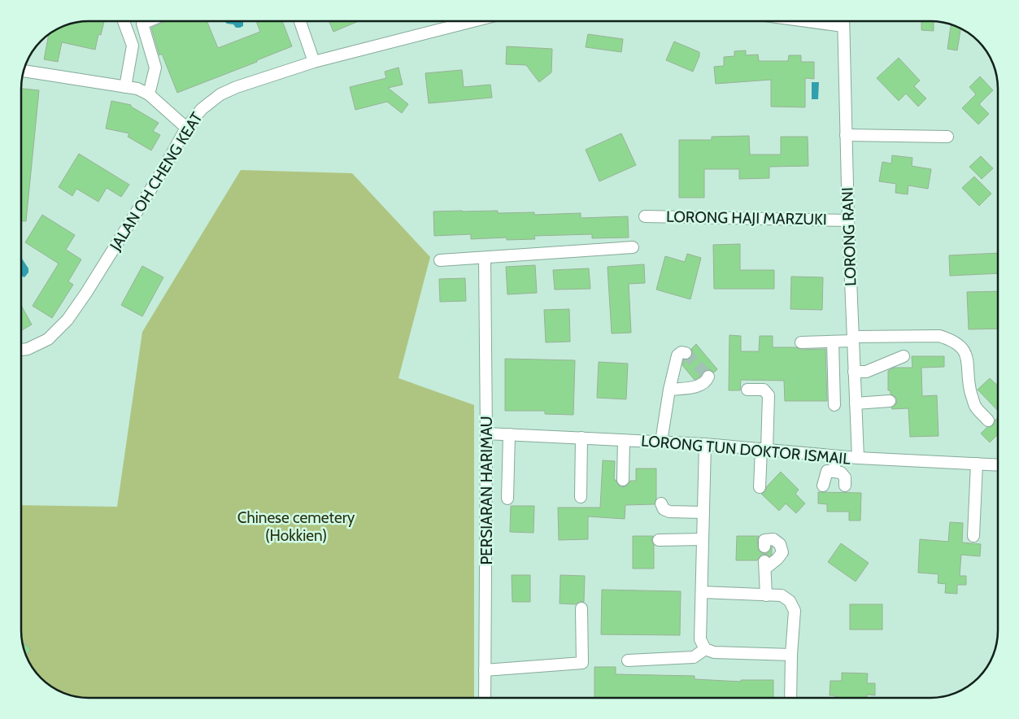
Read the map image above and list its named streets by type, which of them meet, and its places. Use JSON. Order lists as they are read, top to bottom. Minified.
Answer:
{"streets":{"street":["JALAN OH CHENG KEAT","LORONG HAJI MARZUKI","LORONG RANI","LORONG TUN DOKTOR ISMAIL","PERSIARAN HARIMAU"]},"crossings":[["LORONG HAJI MARZUKI","LORONG RANI"],["LORONG RANI","LORONG TUN DOKTOR ISMAIL"],["LORONG TUN DOKTOR ISMAIL","PERSIARAN HARIMAU"]],"parks":["Chinese cemetery (Hokkien)"]}
